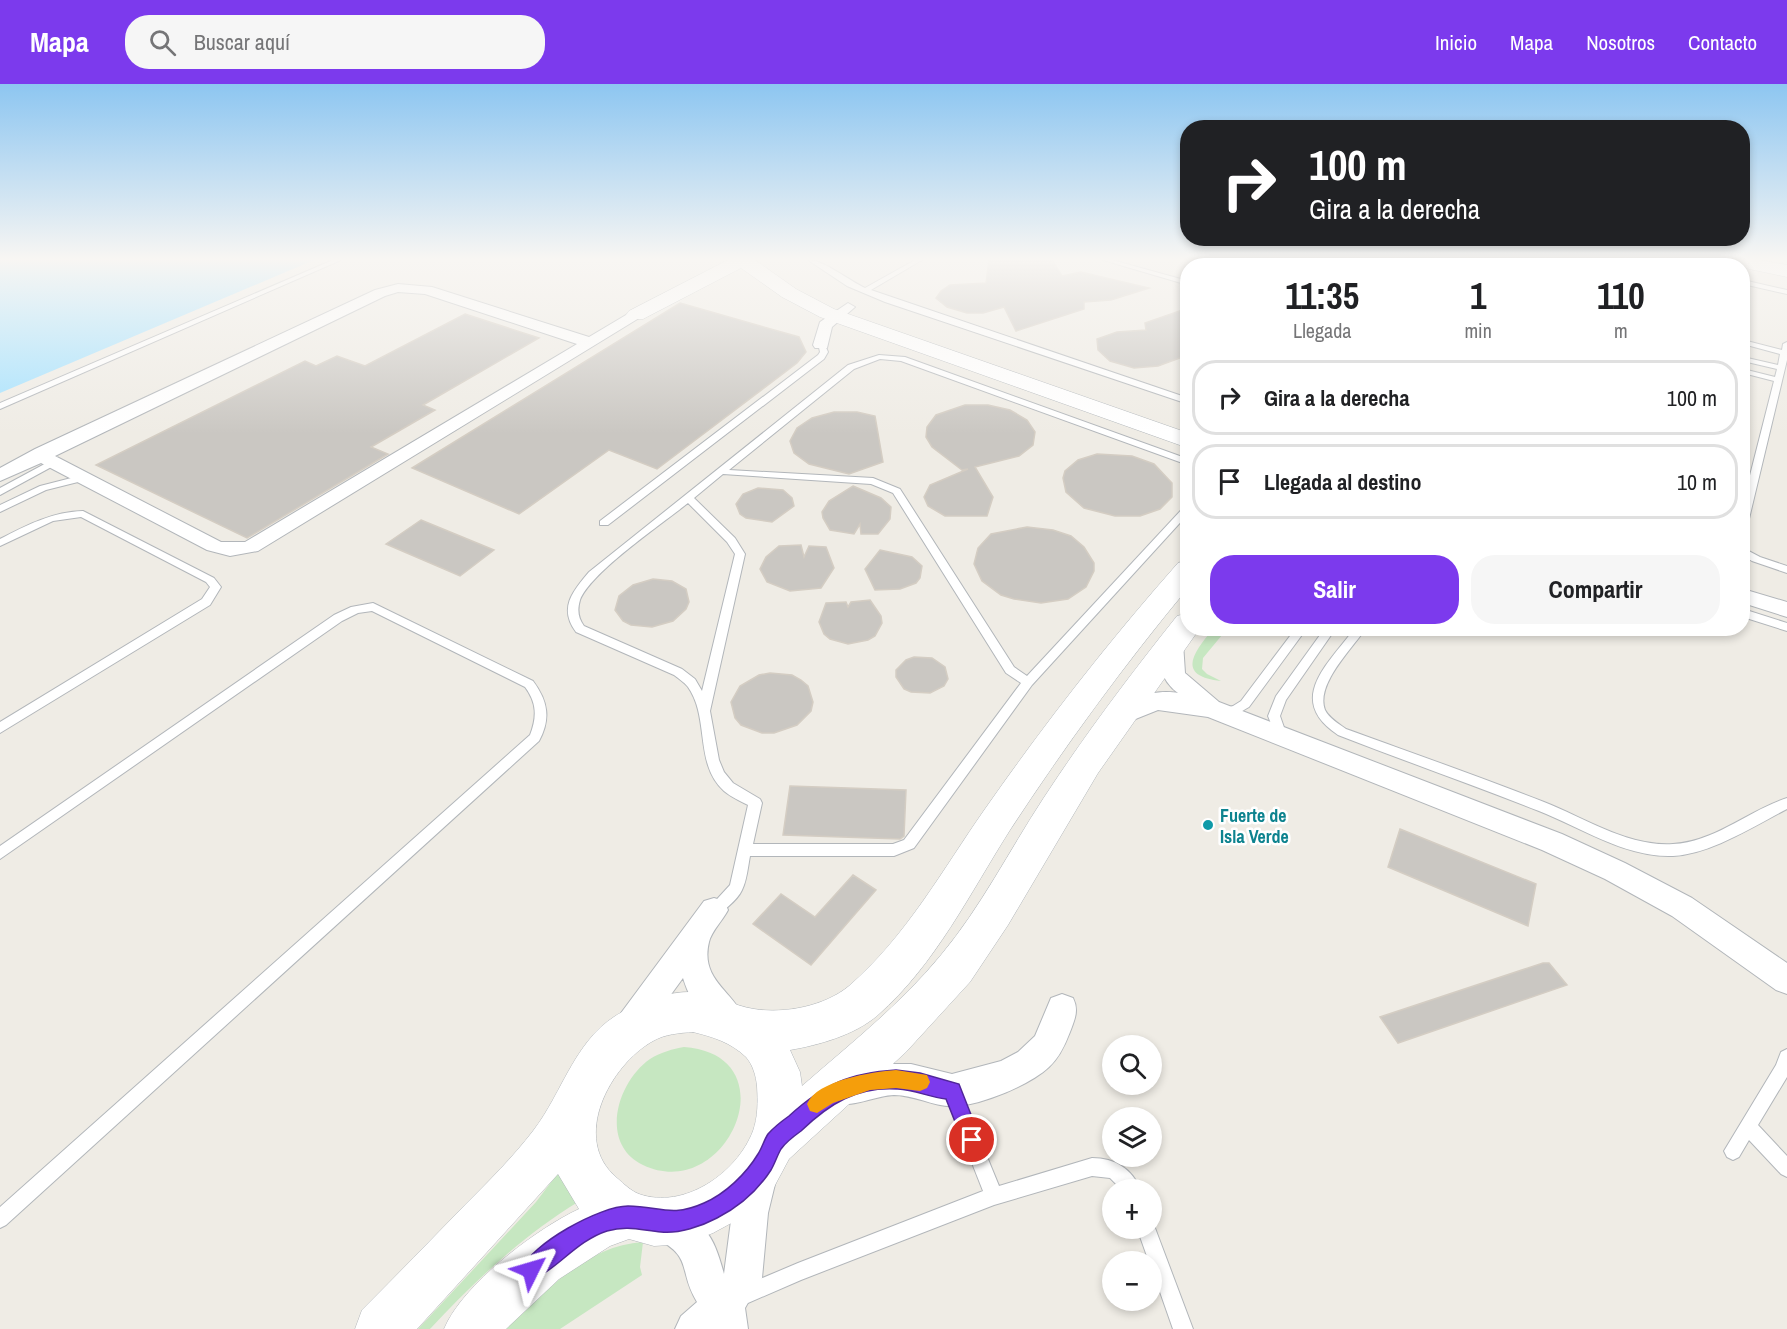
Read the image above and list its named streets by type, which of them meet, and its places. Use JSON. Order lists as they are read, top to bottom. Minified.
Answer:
{"places":["Fuerte de Isla Verde"],"page":{"header":"Mapa","search":"Buscar aquí","nav":["Inicio","Mapa","Nosotros","Contacto"],"turn":["100 m","Gira a la derecha"],"eta":["11:35","Llegada","1","min","110","m"],"list":[{"name":"Gira a la derecha","value":"100 m"},{"name":"Llegada al destino","value":"10 m"}],"buttons":["Salir","Compartir"],"map_buttons":["+","−"]}}
